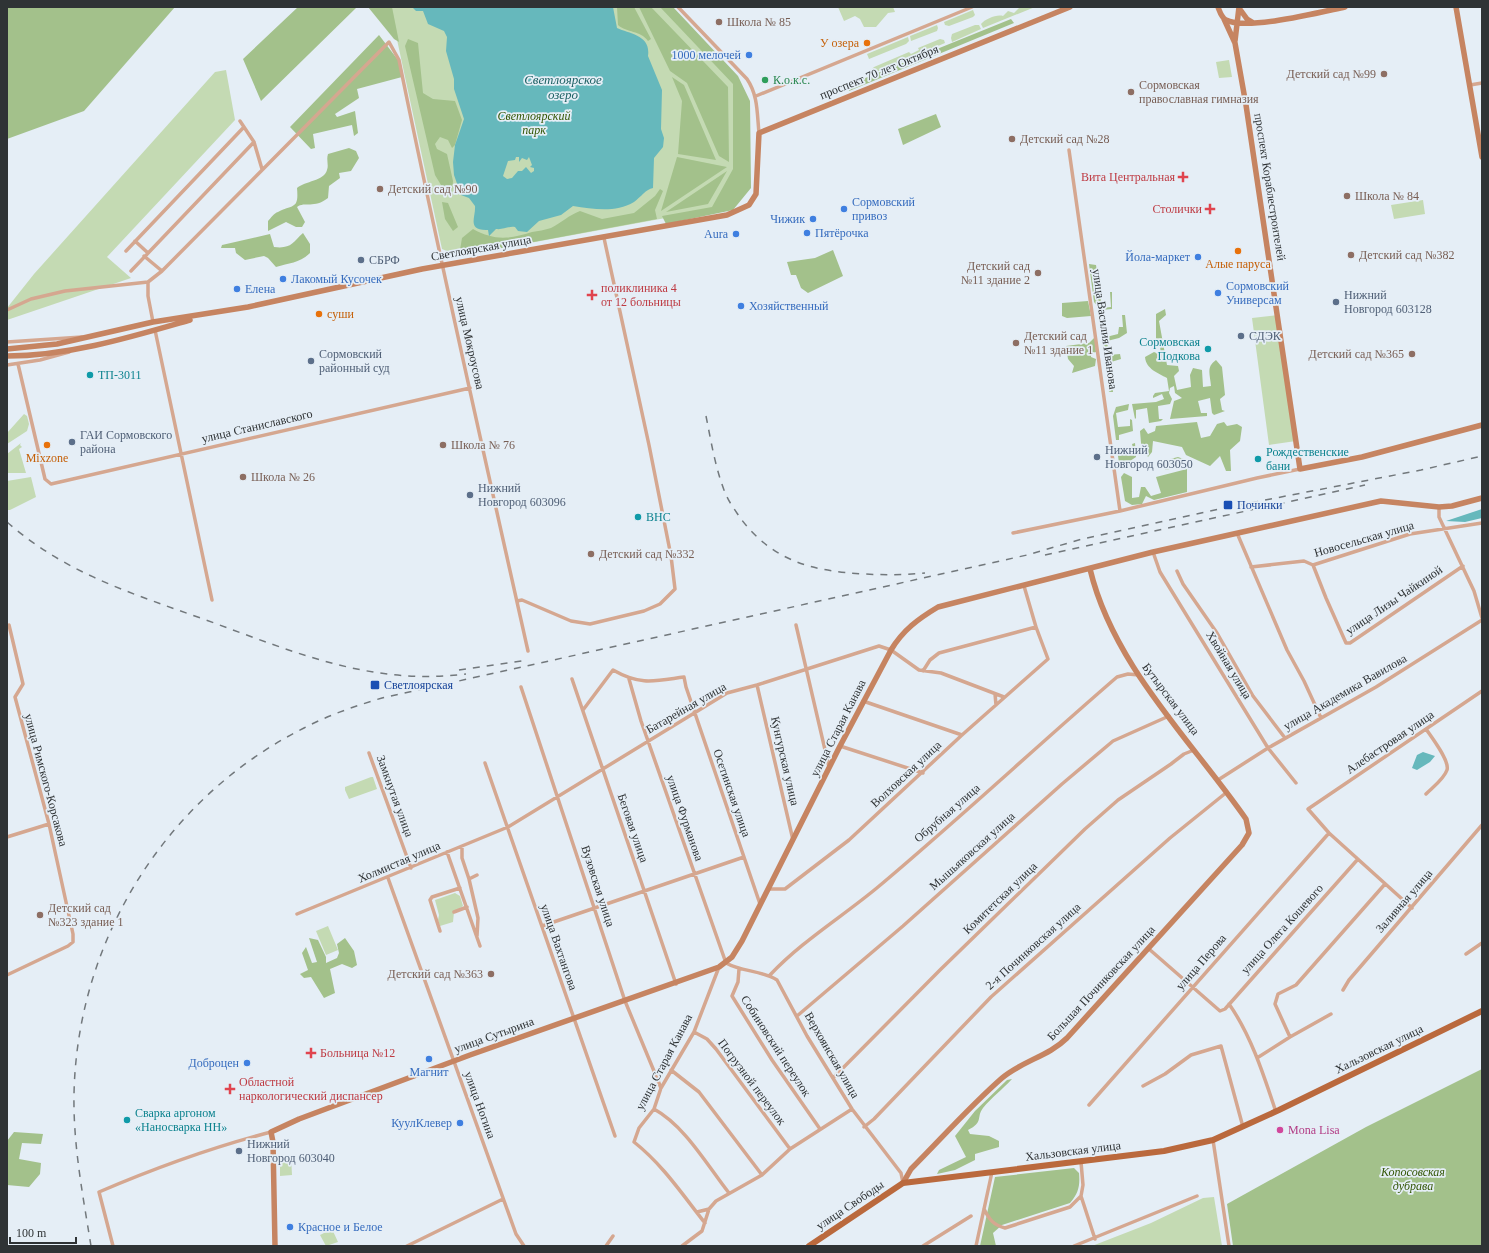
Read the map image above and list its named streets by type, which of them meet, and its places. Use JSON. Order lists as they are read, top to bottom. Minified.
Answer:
{"streets":{"main road":["Хальзовская улица","улица Свободы"],"street":["проспект 70 лет Октября","проспект Кораблестроителей","Светлоярская улица","улица Василия Иванова","улица Мокроусова","улица Станиславского","Новосельская улица","улица Лизы Чайкиной","Хвойная улица","улица Академика Вавилова","Бутырская улица","Батарейная улица","улица Старая Канава","Алебастровая улица","Кунгурская улица","Волховская улица","улица Римского-Корсакова","Осетинская улица","Замкнутая улица","Обрубная улица","улица Фурманова","Беговая улица","Мышьяковская улица","Холмистая улица","Вузовская улица","Комитетская улица","Заливная улица","улица Олега Кошевого","2-я Починковская улица","улица Вахтангова","улица Перова","Большая Починковская улица","улица Сутырина","Собиновский переулок","Верхоянская улица","Погрузной переулок","улица Ногина"]},"crossings":[["проспект 70 лет Октября","Светлоярская улица"],["Светлоярская улица","улица Мокроусова"],["улица Мокроусова","улица Станиславского"],["Новосельская улица","улица Лизы Чайкиной"],["Хвойная улица","улица Академика Вавилова"],["Хвойная улица","улица Старая Канава"],["улица Академика Вавилова","Бутырская улица"],["Бутырская улица","улица Старая Канава"],["Бутырская улица","Обрубная улица"],["Бутырская улица","Мышьяковская улица"],["Бутырская улица","Комитетская улица"],["Бутырская улица","2-я Починковская улица"],["Бутырская улица","Большая Починковская улица"],["Батарейная улица","улица Старая Канава"],["Батарейная улица","Кунгурская улица"],["Батарейная улица","Осетинская улица"],["Батарейная улица","улица Фурманова"],["Батарейная улица","Беговая улица"],["Батарейная улица","Холмистая улица"],["Батарейная улица","Вузовская улица"],["Батарейная улица","улица Вахтангова"],["улица Старая Канава","Кунгурская улица"],["улица Старая Канава","Волховская улица"],["улица Старая Канава","Осетинская улица"],["улица Старая Канава","улица Фурманова"],["улица Старая Канава","Вузовская улица"],["улица Старая Канава","улица Сутырина"],["улица Старая Канава","Погрузной переулок"],["Алебастровая улица","улица Перова"],["Осетинская улица","улица Фурманова"],["Замкнутая улица","Холмистая улица"],["Обрубная улица","Верхоянская улица"],["улица Фурманова","улица Сутырина"],["Беговая улица","улица Сутырина"],["Мышьяковская улица","Верхоянская улица"],["Холмистая улица","улица Вахтангова"],["Холмистая улица","улица Ногина"],["Вузовская улица","улица Сутырина"],["Комитетская улица","Верхоянская улица"],["улица Олега Кошевого","улица Перова"],["2-я Починковская улица","Верхоянская улица"],["улица Вахтангова","улица Сутырина"],["Большая Починковская улица","Хальзовская улица"],["Большая Починковская улица","Верхоянская улица"],["Большая Починковская улица","улица Свободы"],["улица Сутырина","улица Ногина"],["Хальзовская улица","Верхоянская улица"],["Хальзовская улица","улица Свободы"],["Верхоянская улица","улица Свободы"]],"water":["Светлоярское озеро"],"parks":["Светлоярский парк","Копосовская дубрава"],"places":{"other":["Школа № 85","У озера","1000 мелочей","Детский сад №99","К.о.к.с.","Сормовская православная гимназия","Детский сад №28","Детский сад №90","Школа № 84","Сормовский привоз","Чижик","Пятёрочка","Aura","Алые паруса","Детский сад №382","Йола-маркет","СБРФ","Детский сад №11 здание 2","Лакомый Кусочек","Елена","Сормовский Универсам","Нижний Новгород 603128","Хозяйственный","суши","СДЭК","Детский сад №11 здание 1","Сормовская Подкова","Детский сад №365","Сормовский районный суд","ТП-3011","ГАИ Сормовского района","Mixzone","Школа № 76","Нижний Новгород 603050","Рождественские бани","Школа № 26","Нижний Новгород 603096","ВНС","Детский сад №332","Детский сад №323 здание 1","Детский сад №363","Магнит","Доброцен","Сварка аргоном «Наносварка НН»","КуулКлевер","Mona Lisa","Нижний Новгород 603040","Красное и Белое"],"health":["Вита Центральная","Столички","поликлиника 4 от 12 больницы","Больница №12","Областной наркологический диспансер"],"transit":["Починки","Светлоярская"]},"scale_bar":"100 m"}
